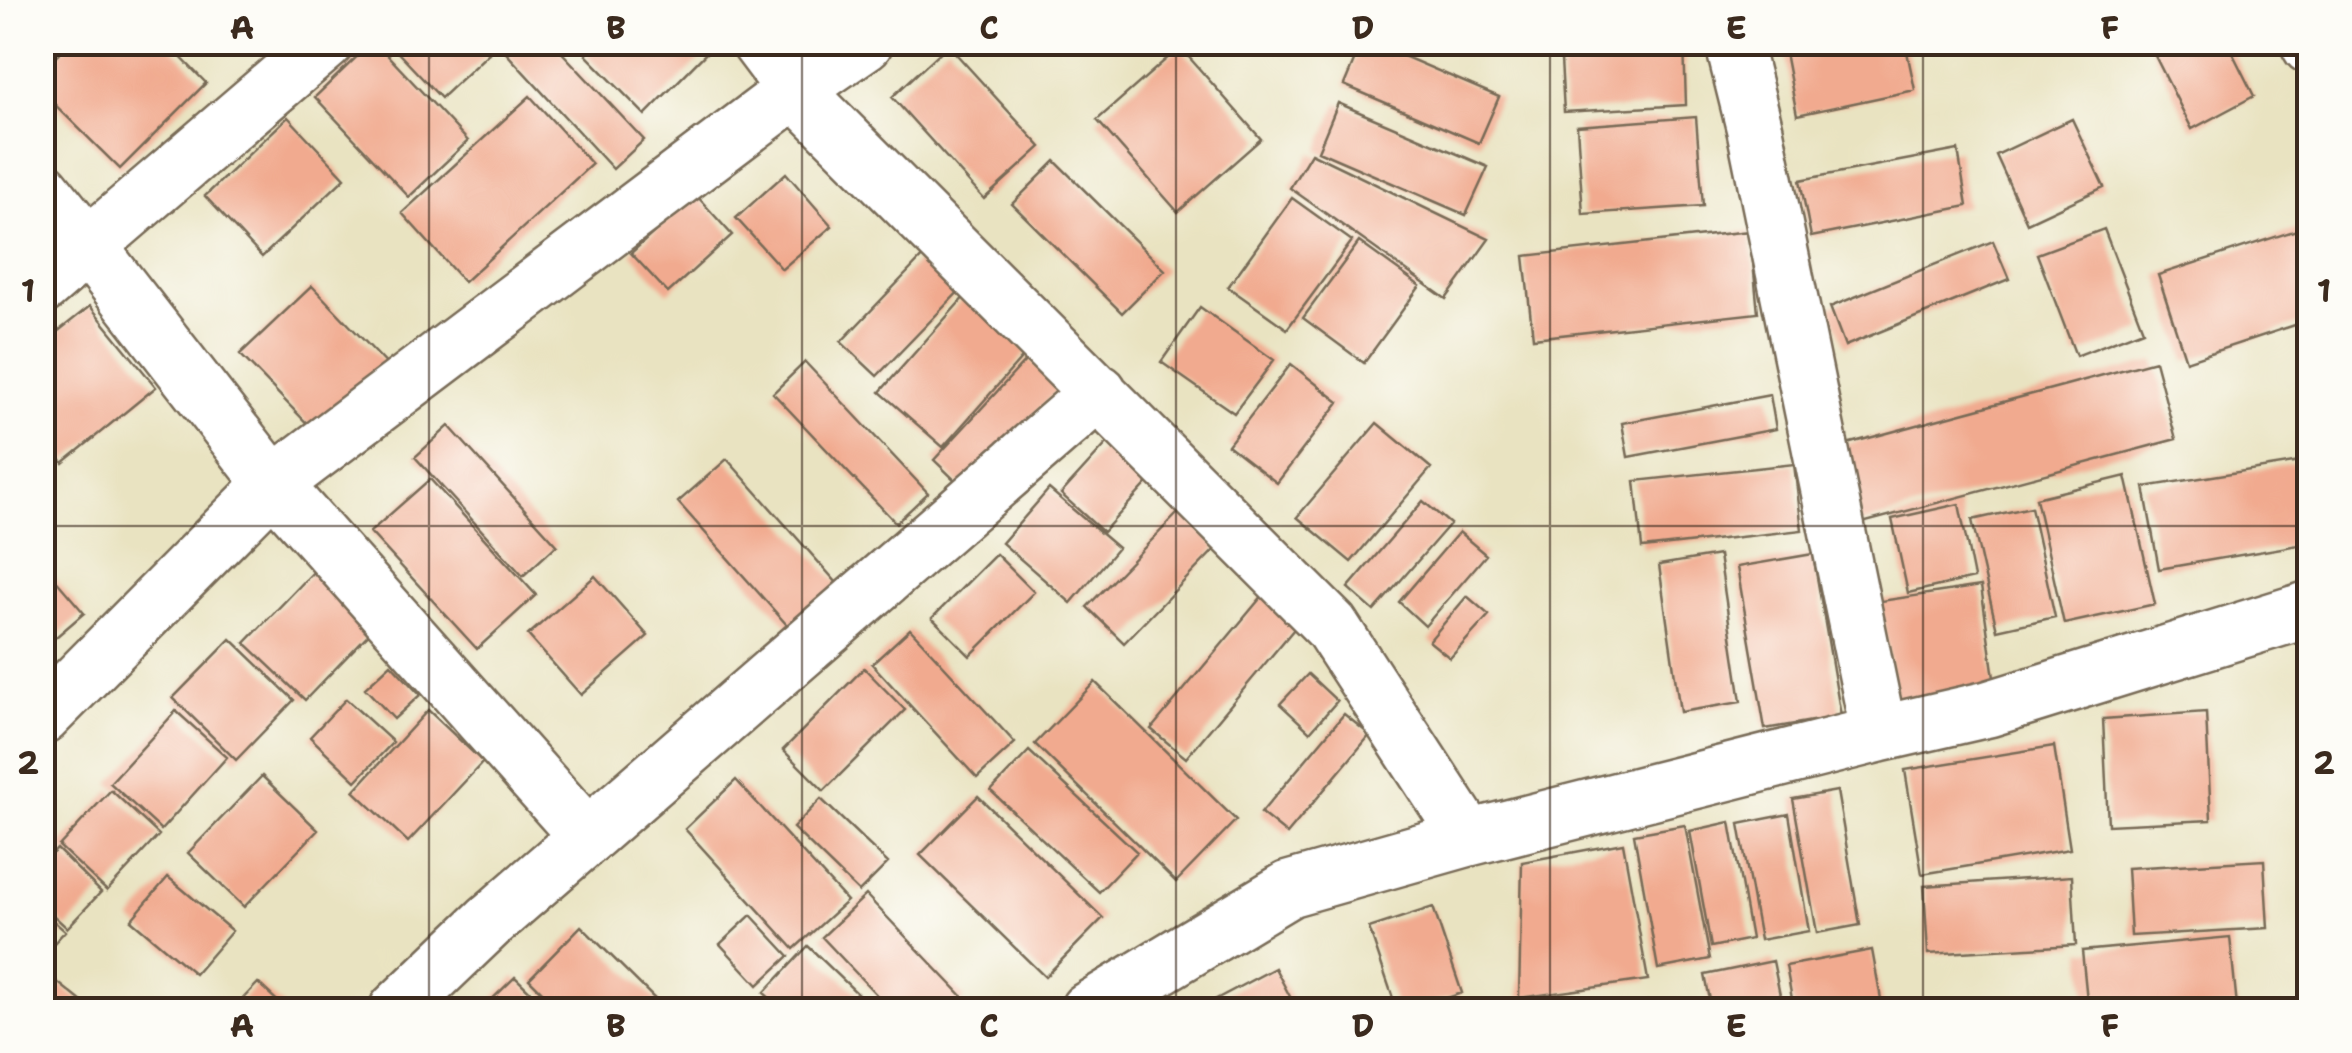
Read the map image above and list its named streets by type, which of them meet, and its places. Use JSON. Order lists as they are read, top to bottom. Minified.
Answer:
{"grid":{"columns":["A","B","C","D","E","F"],"rows":["1","2"]}}
